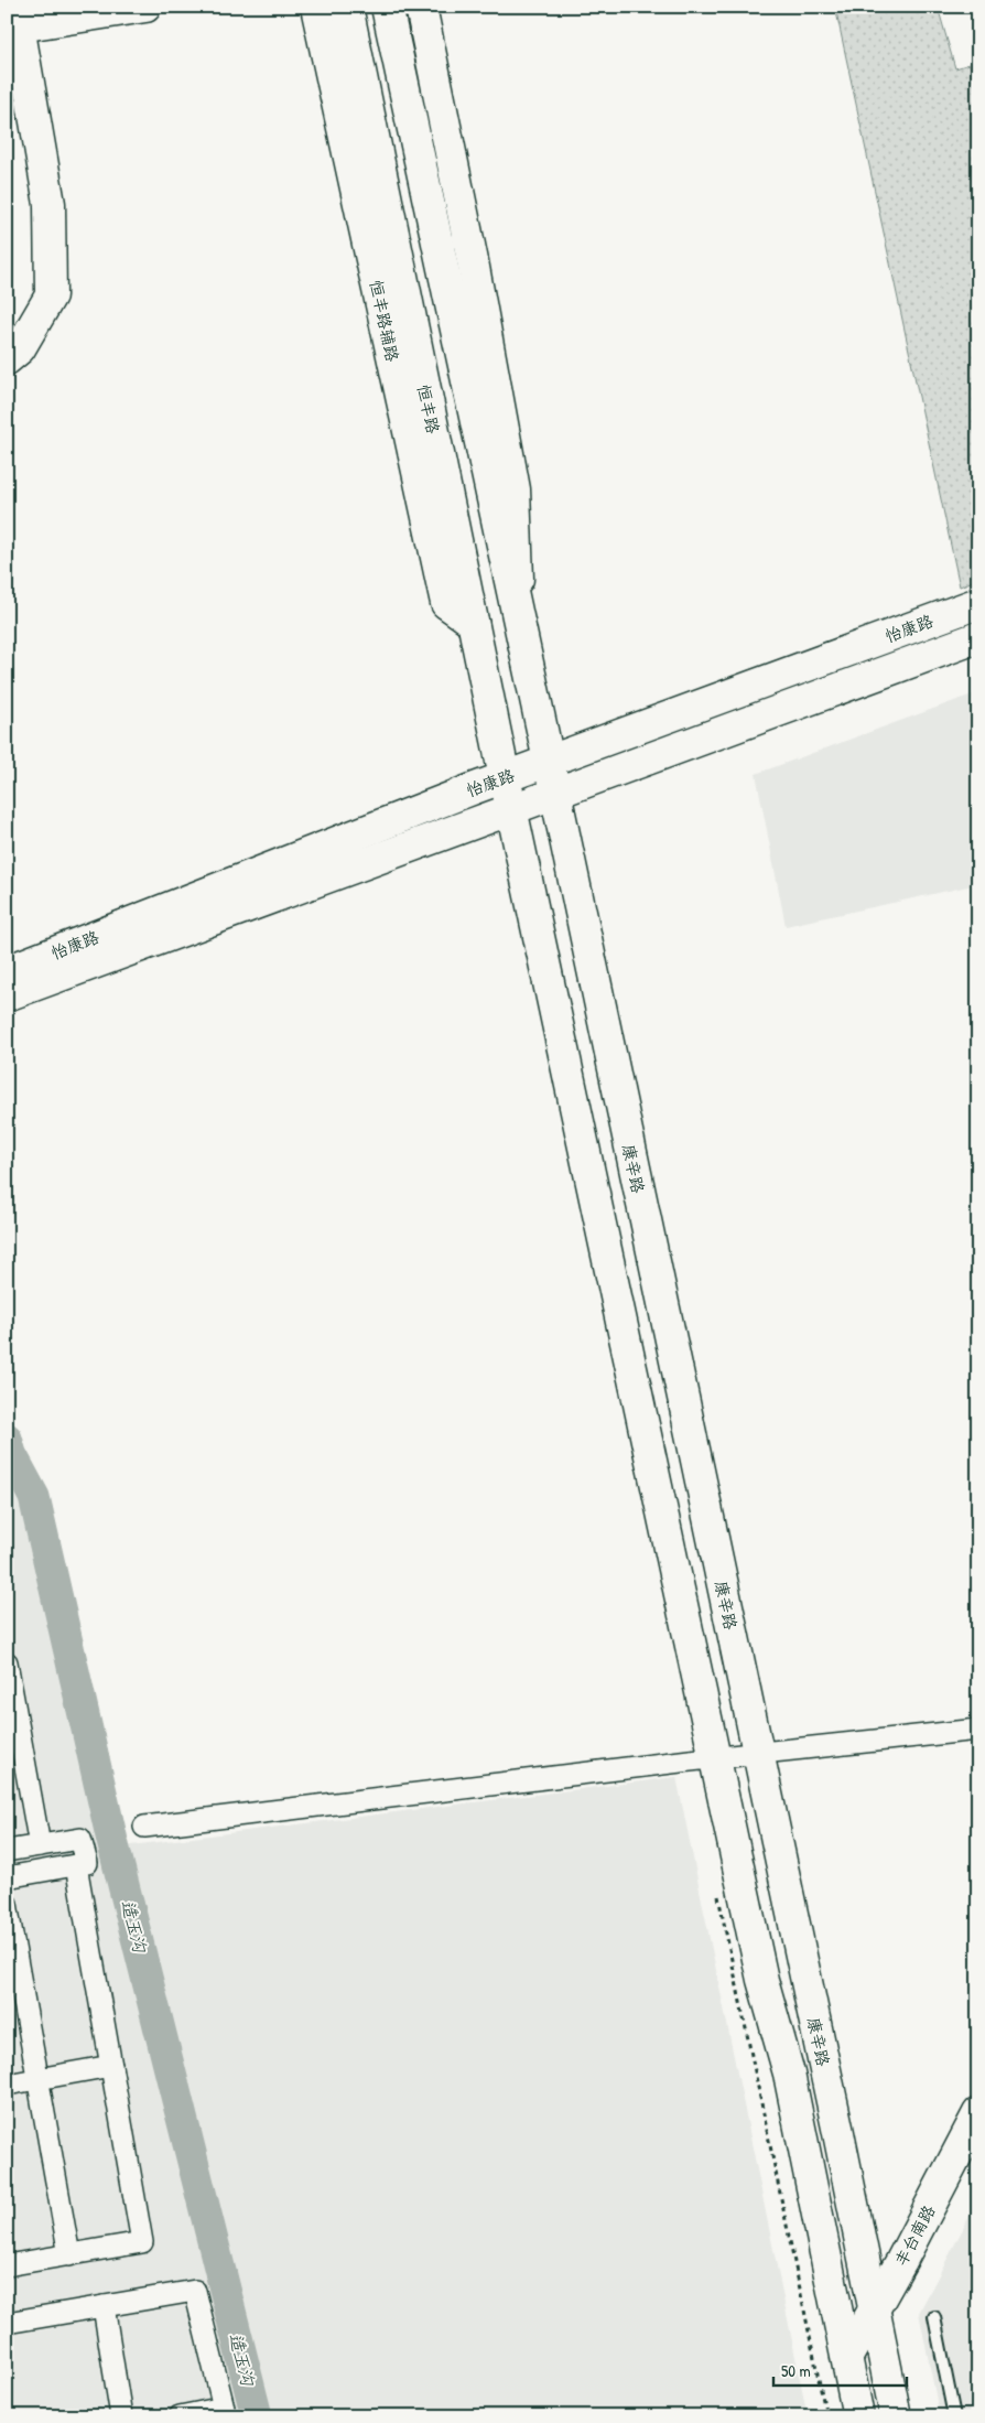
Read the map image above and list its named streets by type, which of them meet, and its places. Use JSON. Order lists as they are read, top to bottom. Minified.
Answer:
{"streets":{"main road":["恒丰路辅路","恒丰路","怡康路","康辛路","丰台南路"]},"crossings":[["恒丰路辅路","恒丰路"],["恒丰路","怡康路"],["怡康路","康辛路"],["康辛路","丰台南路"]],"water":["造玉沟"],"scale_bar":"50 m"}
